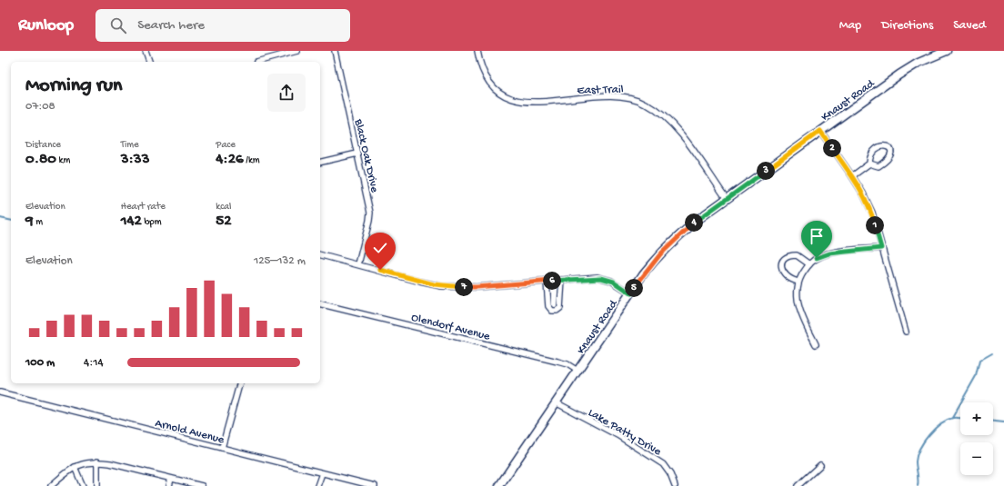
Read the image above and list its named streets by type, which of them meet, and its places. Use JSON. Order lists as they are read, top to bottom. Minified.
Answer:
{"streets":{"main road":["Knaust Road"],"street":["East Trail","Black Oak Drive","Olendorf Avenue","Arnold Avenue","Lake Patty Drive"]},"crossings":[["East Trail","Knaust Road"],["Knaust Road","Olendorf Avenue"],["Knaust Road","Lake Patty Drive"]],"page":{"header":"Runloop","search":"Search here","nav":["Map","Directions","Saved"],"heading":["Morning run","07:08"],"stats":[["Distance","0.80 km"],["Time","3:33"],["Pace","4:26 /km"],["Elevation","9 m"],["Heart rate","142 bpm"],["kcal","52"]],"pins":["2","3","4","1","6","7","5"],"chart":["Elevation","125–132 m"],"list":[{"name":"100 m","note":"4:14"}],"map_buttons":["+","−"]}}
